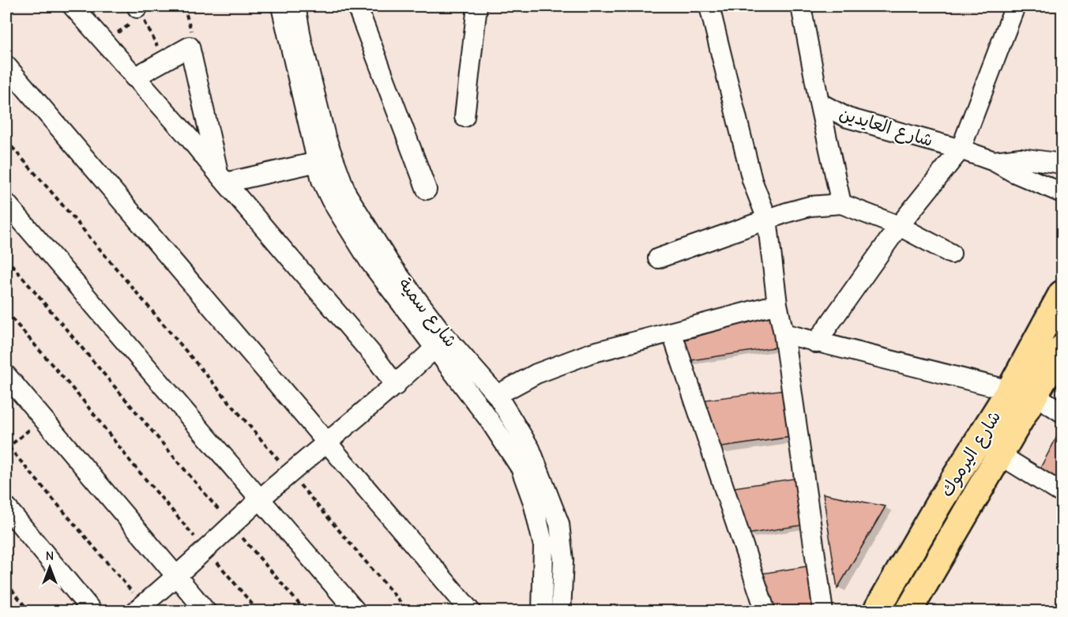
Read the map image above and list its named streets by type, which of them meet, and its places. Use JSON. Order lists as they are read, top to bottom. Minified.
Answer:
{"streets":{"highway":["شارع اليرموك"],"street":["شارع العايدين","شارع سمية"]},"north":"top"}
